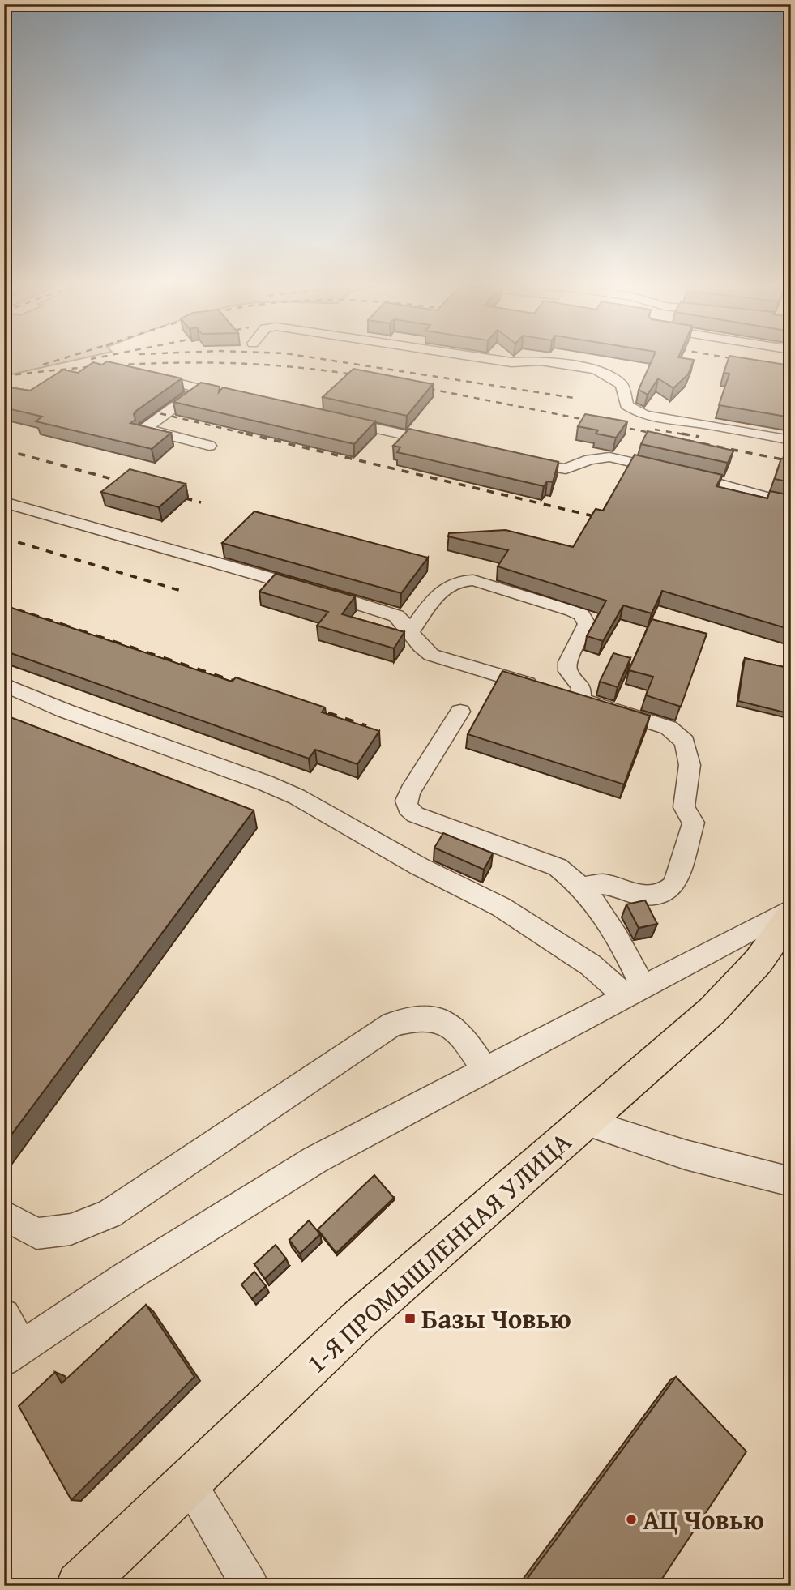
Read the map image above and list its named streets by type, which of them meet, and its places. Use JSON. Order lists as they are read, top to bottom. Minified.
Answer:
{"streets":{"main road":["1-Я ПРОМЫШЛЕННАЯ УЛИЦА"]},"places":{"transit":["Базы Човью"],"other":["АЦ Човью"]}}
